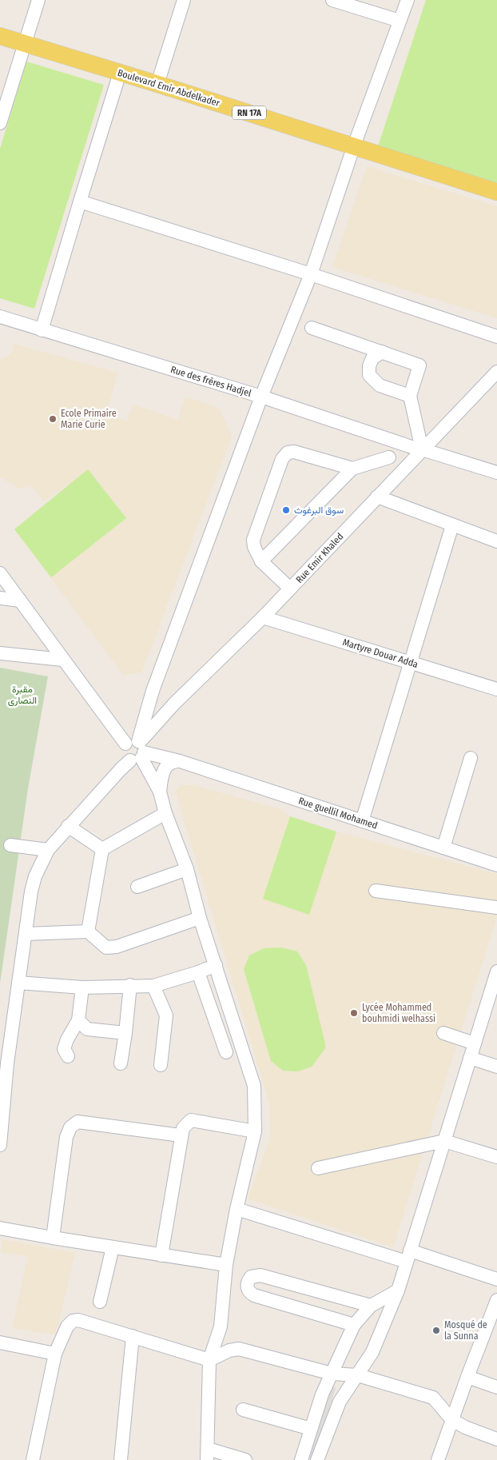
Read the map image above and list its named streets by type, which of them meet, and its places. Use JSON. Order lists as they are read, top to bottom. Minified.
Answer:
{"streets":{"main road":["Boulevard Emir Abdelkader","RN 17A"],"street":["Rue des frères Hadjel","Rue Emir Khaled","Martyre Douar Adda","Rue guellil Mohamed"]},"crossings":[["Rue des frères Hadjel","Rue Emir Khaled"],["Rue Emir Khaled","Martyre Douar Adda"],["Rue Emir Khaled","Rue guellil Mohamed"]],"parks":["مقبرة النصارى"],"places":["Ecole Primaire Marie Curie","سوق البرغوث","Lycée Mohammed bouhmidi welhassi","Mosqué de la Sunna"]}
